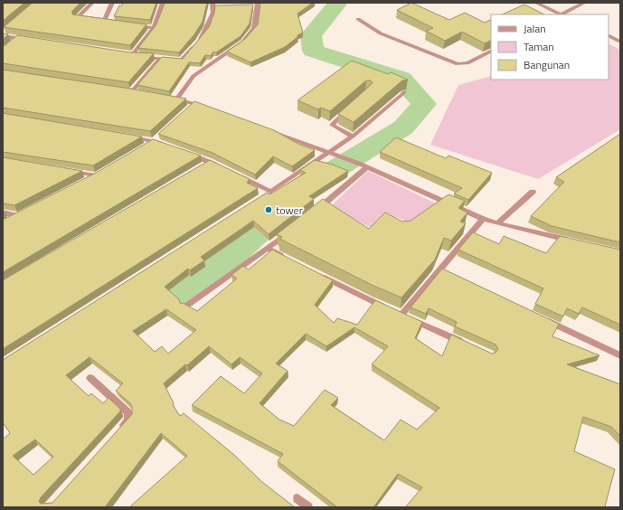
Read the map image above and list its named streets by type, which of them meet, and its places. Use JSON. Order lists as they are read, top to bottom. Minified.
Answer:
{"places":["tower"],"legend":["Jalan","Taman","Bangunan"]}
